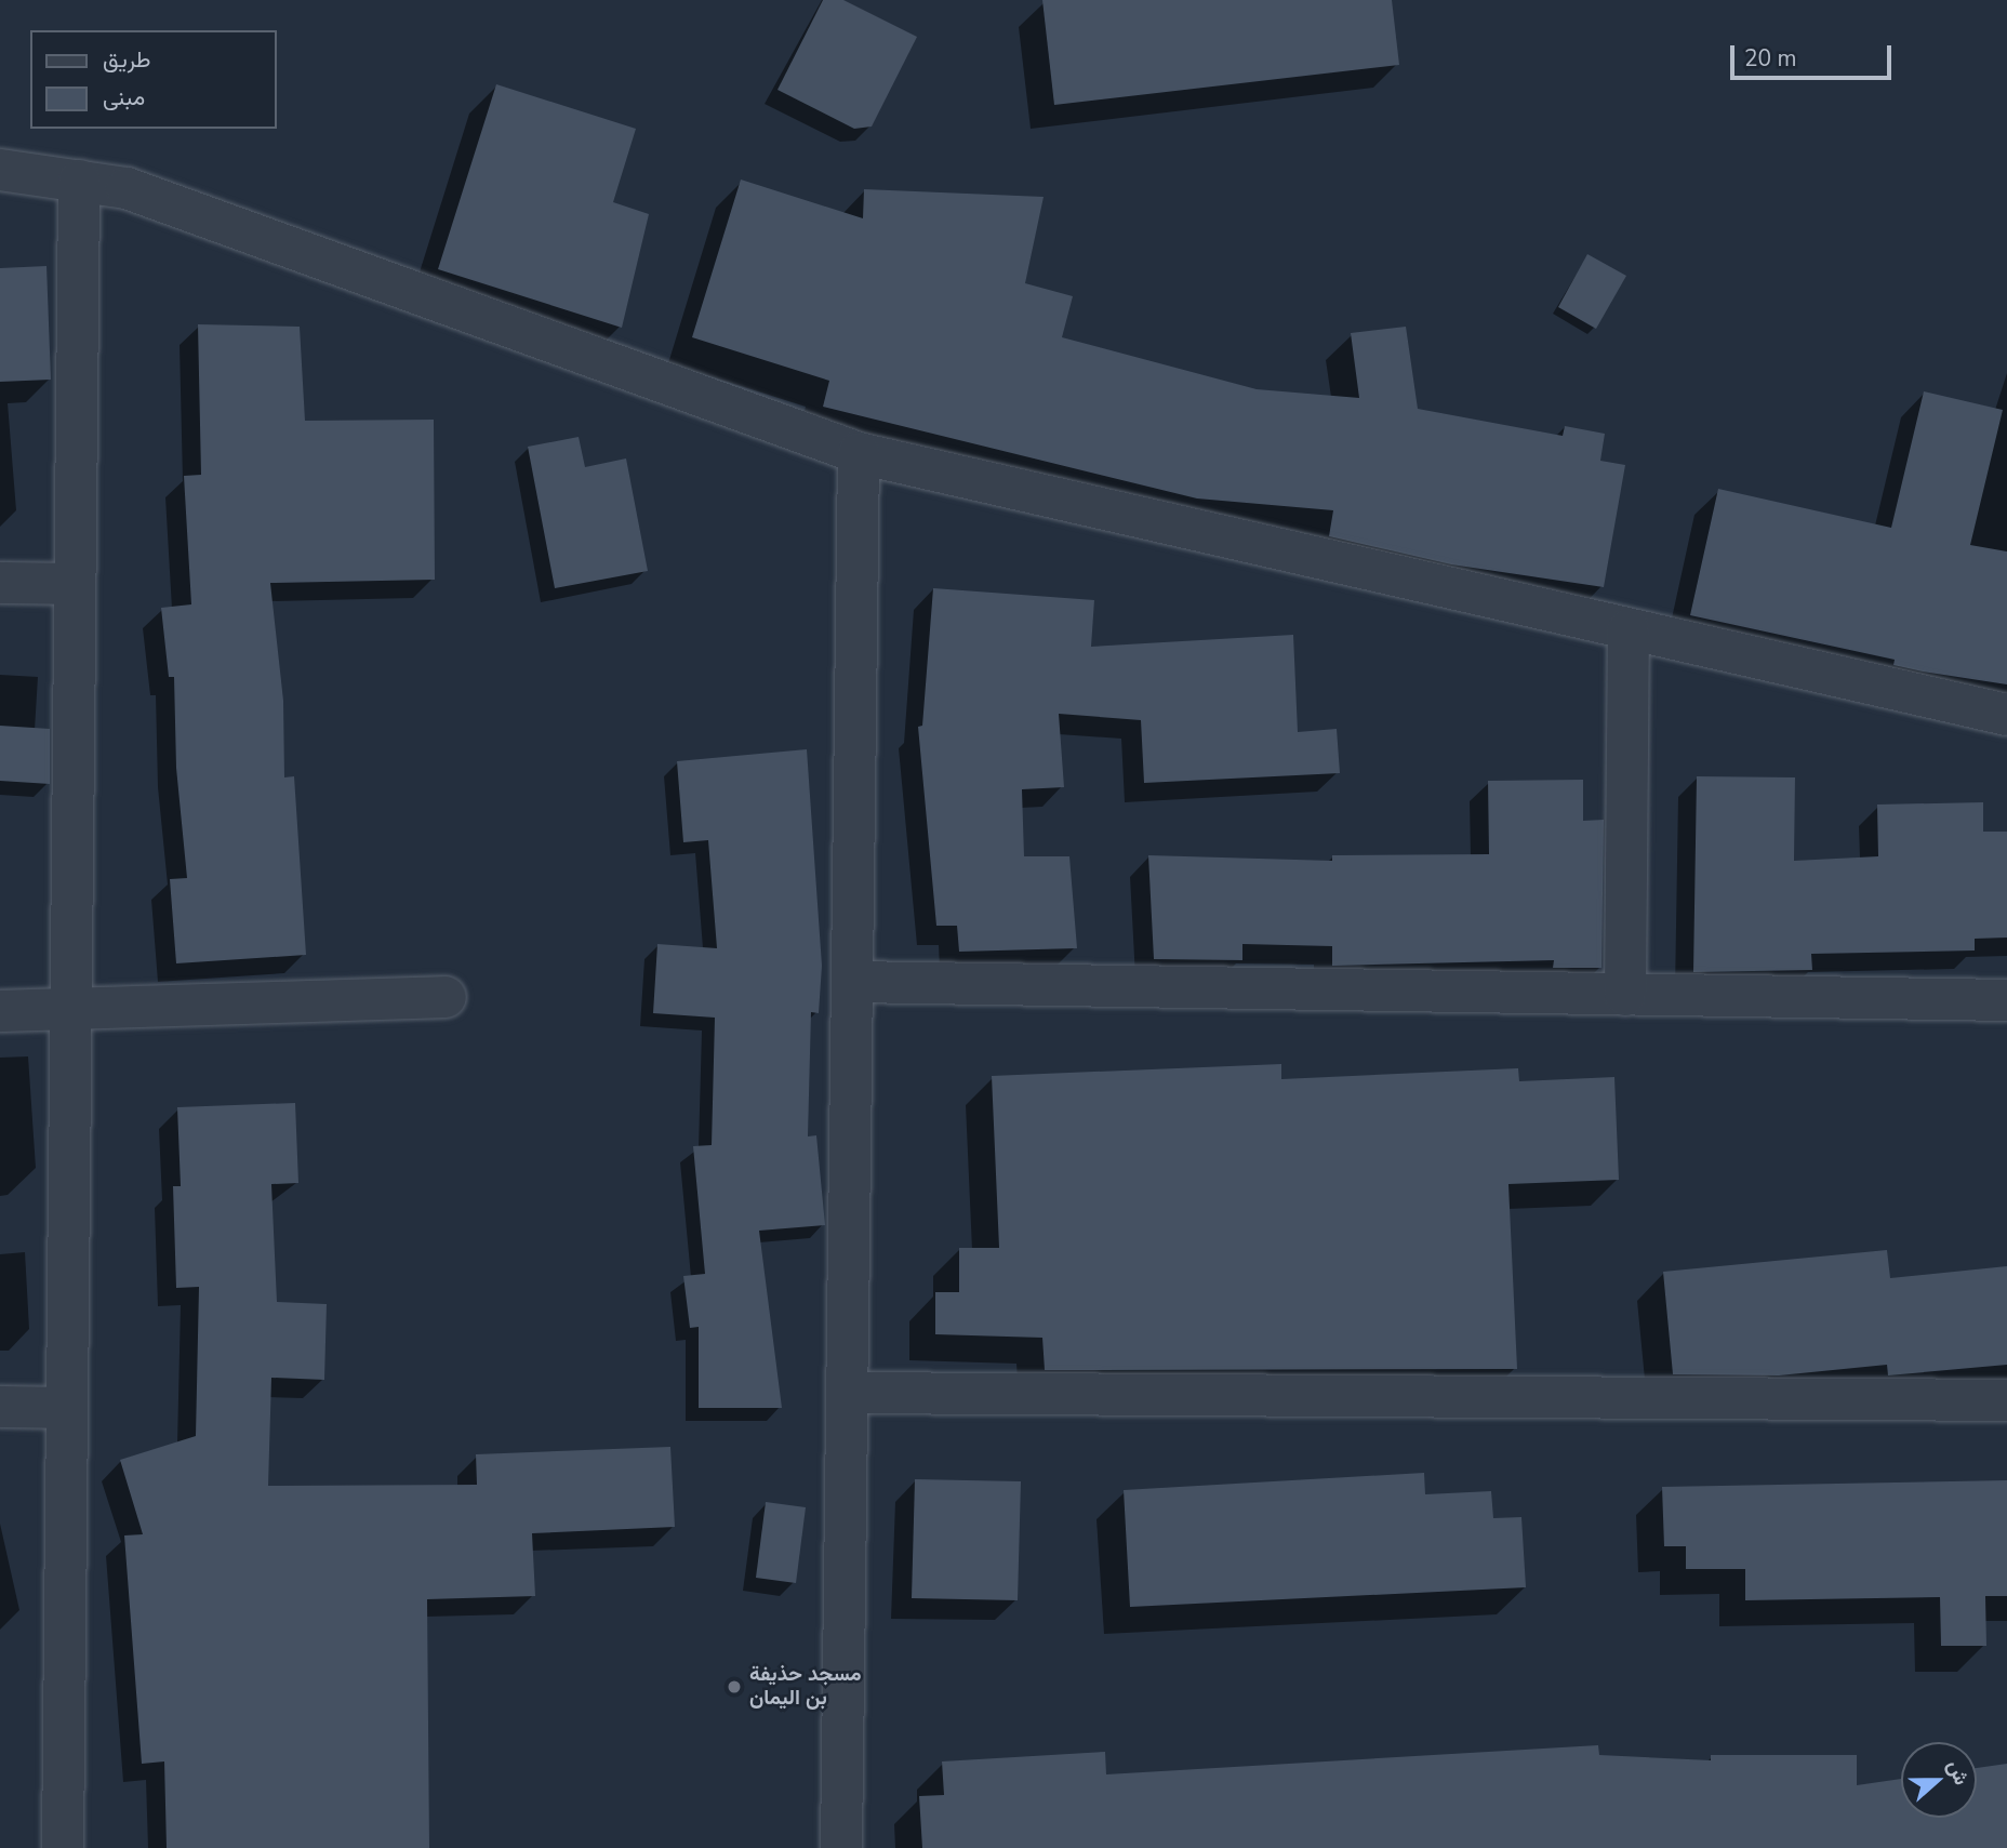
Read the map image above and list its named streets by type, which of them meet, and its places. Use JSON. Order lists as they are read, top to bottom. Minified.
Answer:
{"places":["مسجد حذيفة بن اليمان"],"legend":["طريق","مبنى"],"scale_bar":"20 m","north":"right"}
